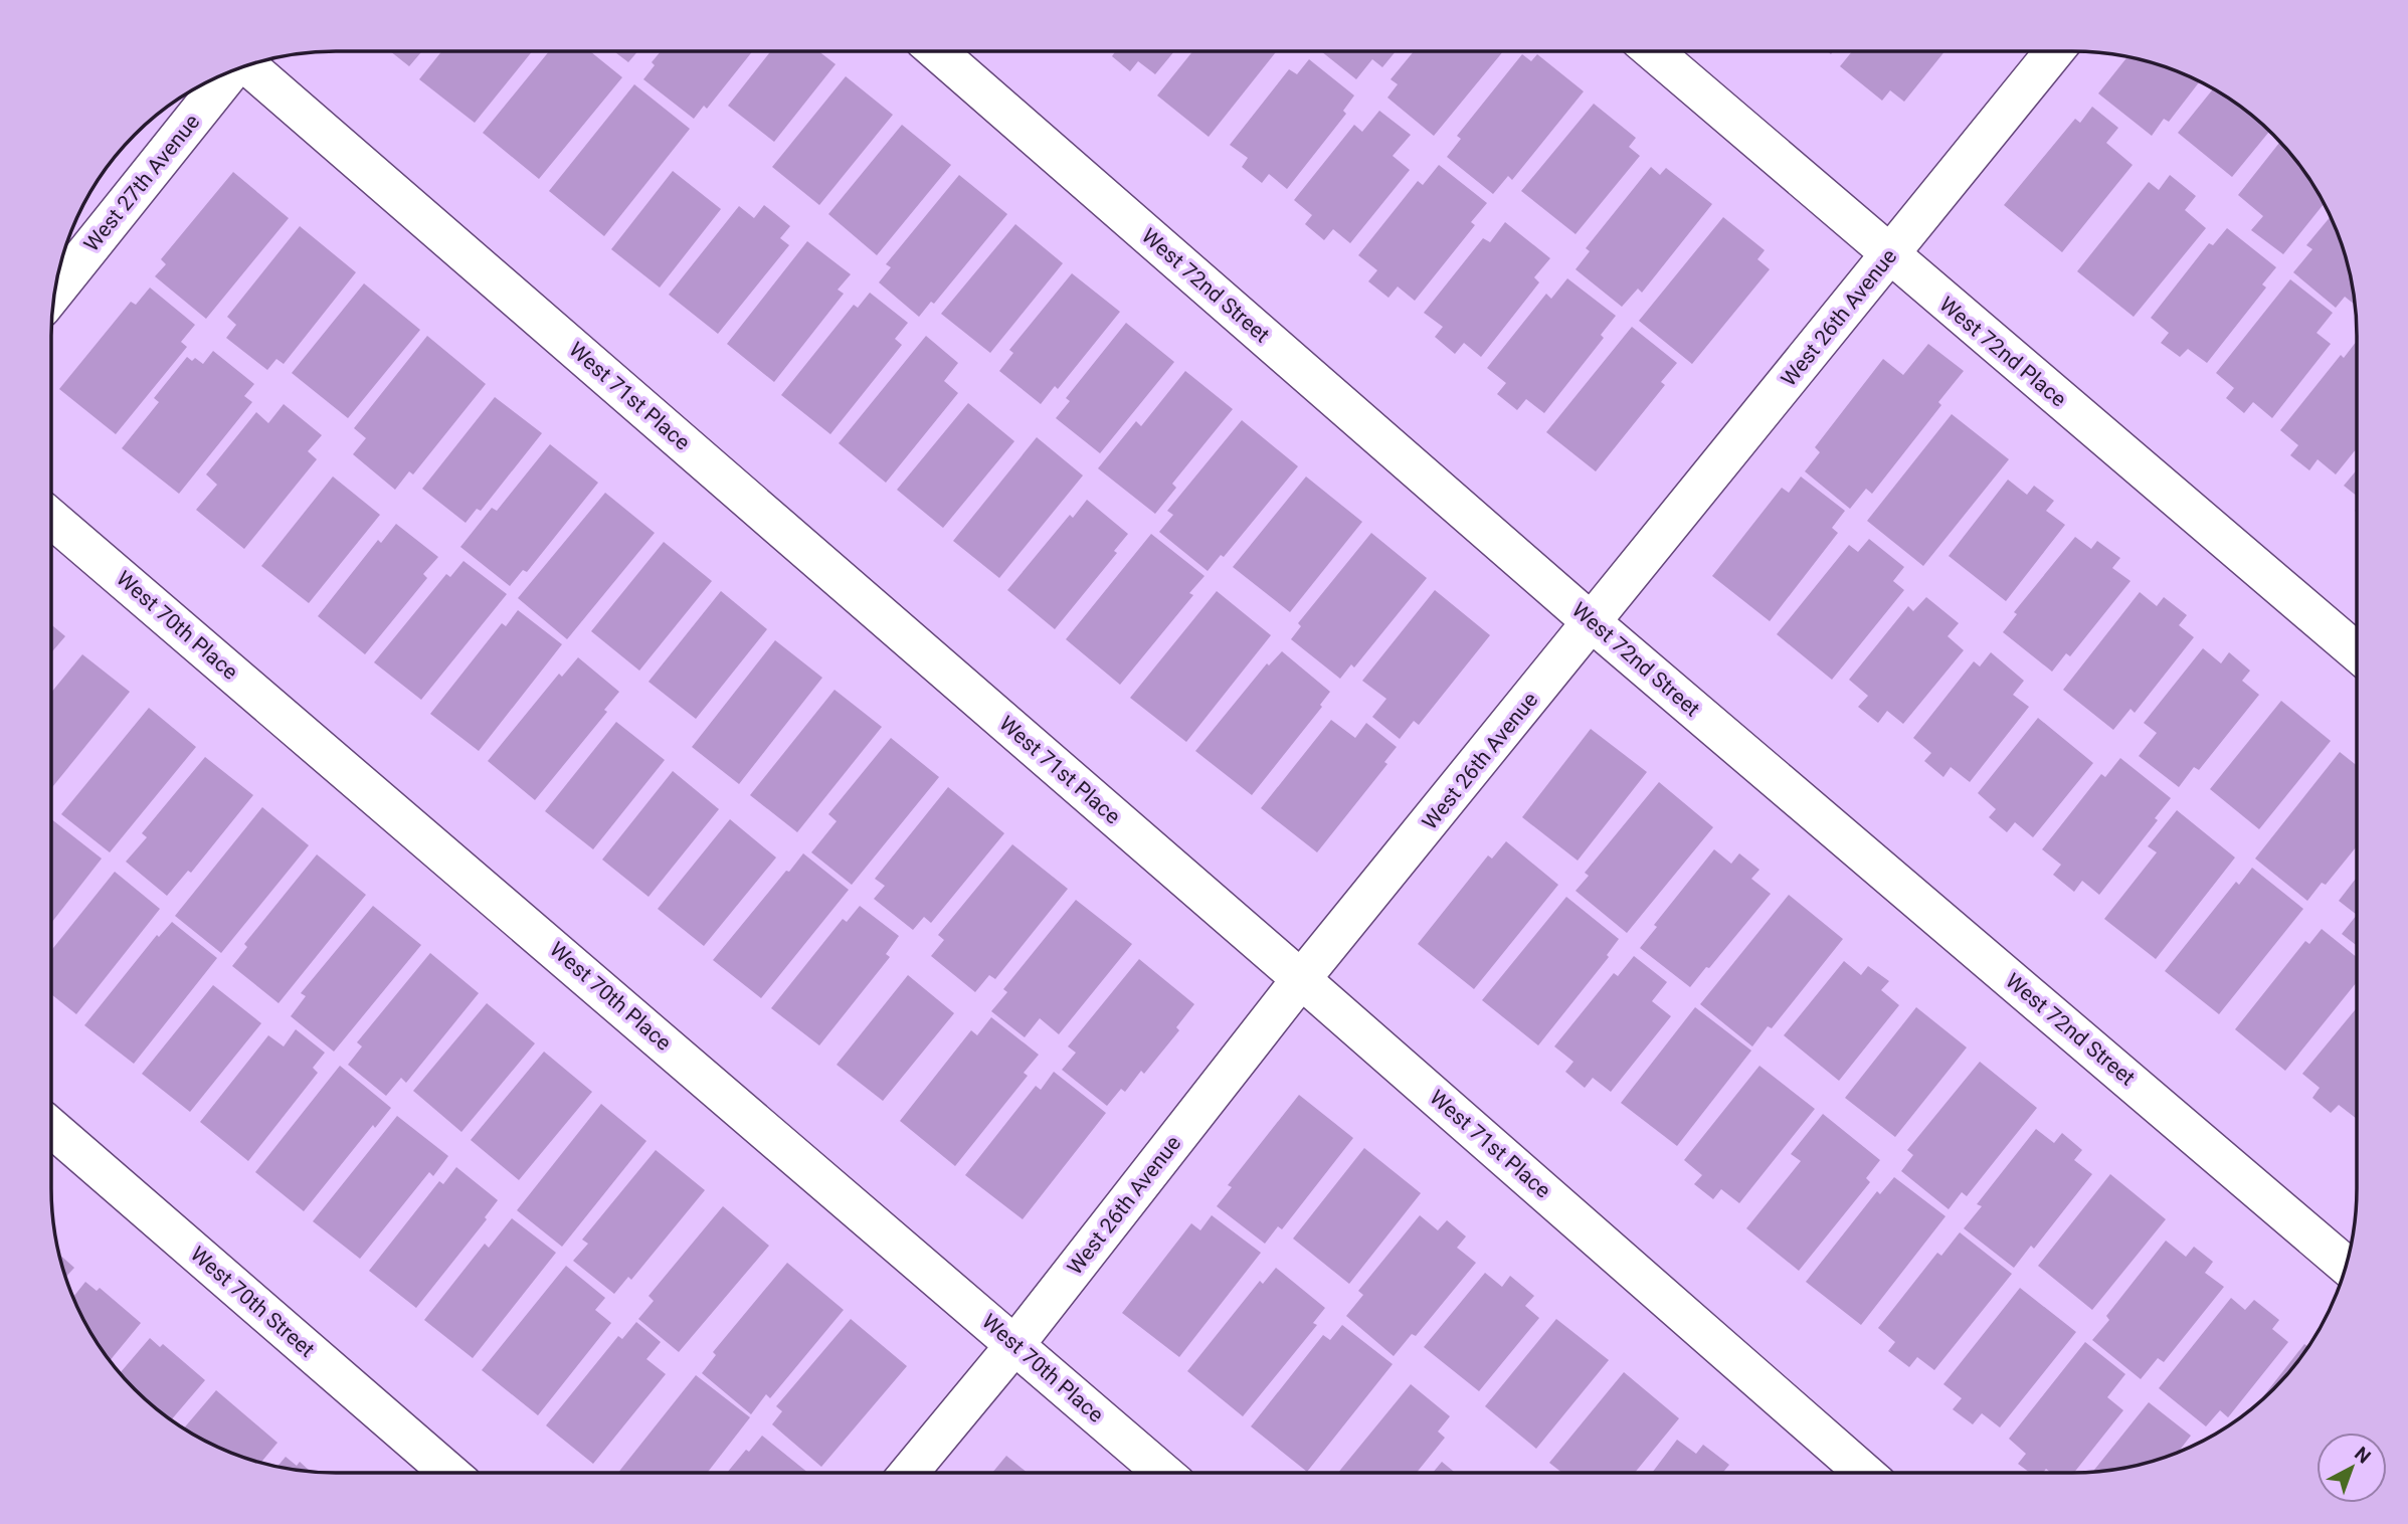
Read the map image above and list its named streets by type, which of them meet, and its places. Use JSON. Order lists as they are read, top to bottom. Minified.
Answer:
{"streets":{"street":["West 27th Avenue","West 72nd Street","West 26th Avenue","West 72nd Place","West 71st Place","West 70th Place","West 70th Street"]},"crossings":[["West 72nd Street","West 26th Avenue"],["West 26th Avenue","West 72nd Place"],["West 26th Avenue","West 71st Place"],["West 26th Avenue","West 70th Place"]],"north":"top right"}
